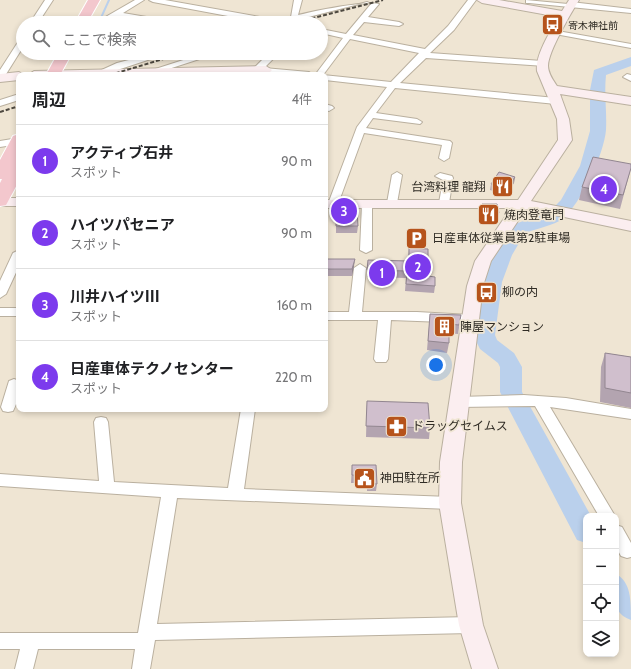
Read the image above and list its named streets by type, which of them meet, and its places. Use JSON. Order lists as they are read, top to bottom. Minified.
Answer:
{"places":{"bus stop":["寄木神社前","柳の内"],"restaurant":["台湾料理 龍翔","焼肉登竜門"],"parking":["日産車体従業員第2駐車場"],"building":["陣屋マンション"],"pharmacy":["ドラッグセイムス"],"public building":["神田駐在所"]},"page":{"search":"ここで検索","heading":["周辺","4件"],"list":[{"mark":"1","name":"アクティブ石井","note":"スポット","value":"90 m"},{"mark":"2","name":"ハイツパセニア","note":"スポット","value":"90 m"},{"mark":"3","name":"川井ハイツⅢ","note":"スポット","value":"160 m"},{"mark":"4","name":"日産車体テクノセンター","note":"スポット","value":"220 m"}],"pins":["4","3","2","1"],"map_buttons":["+","−"]}}
